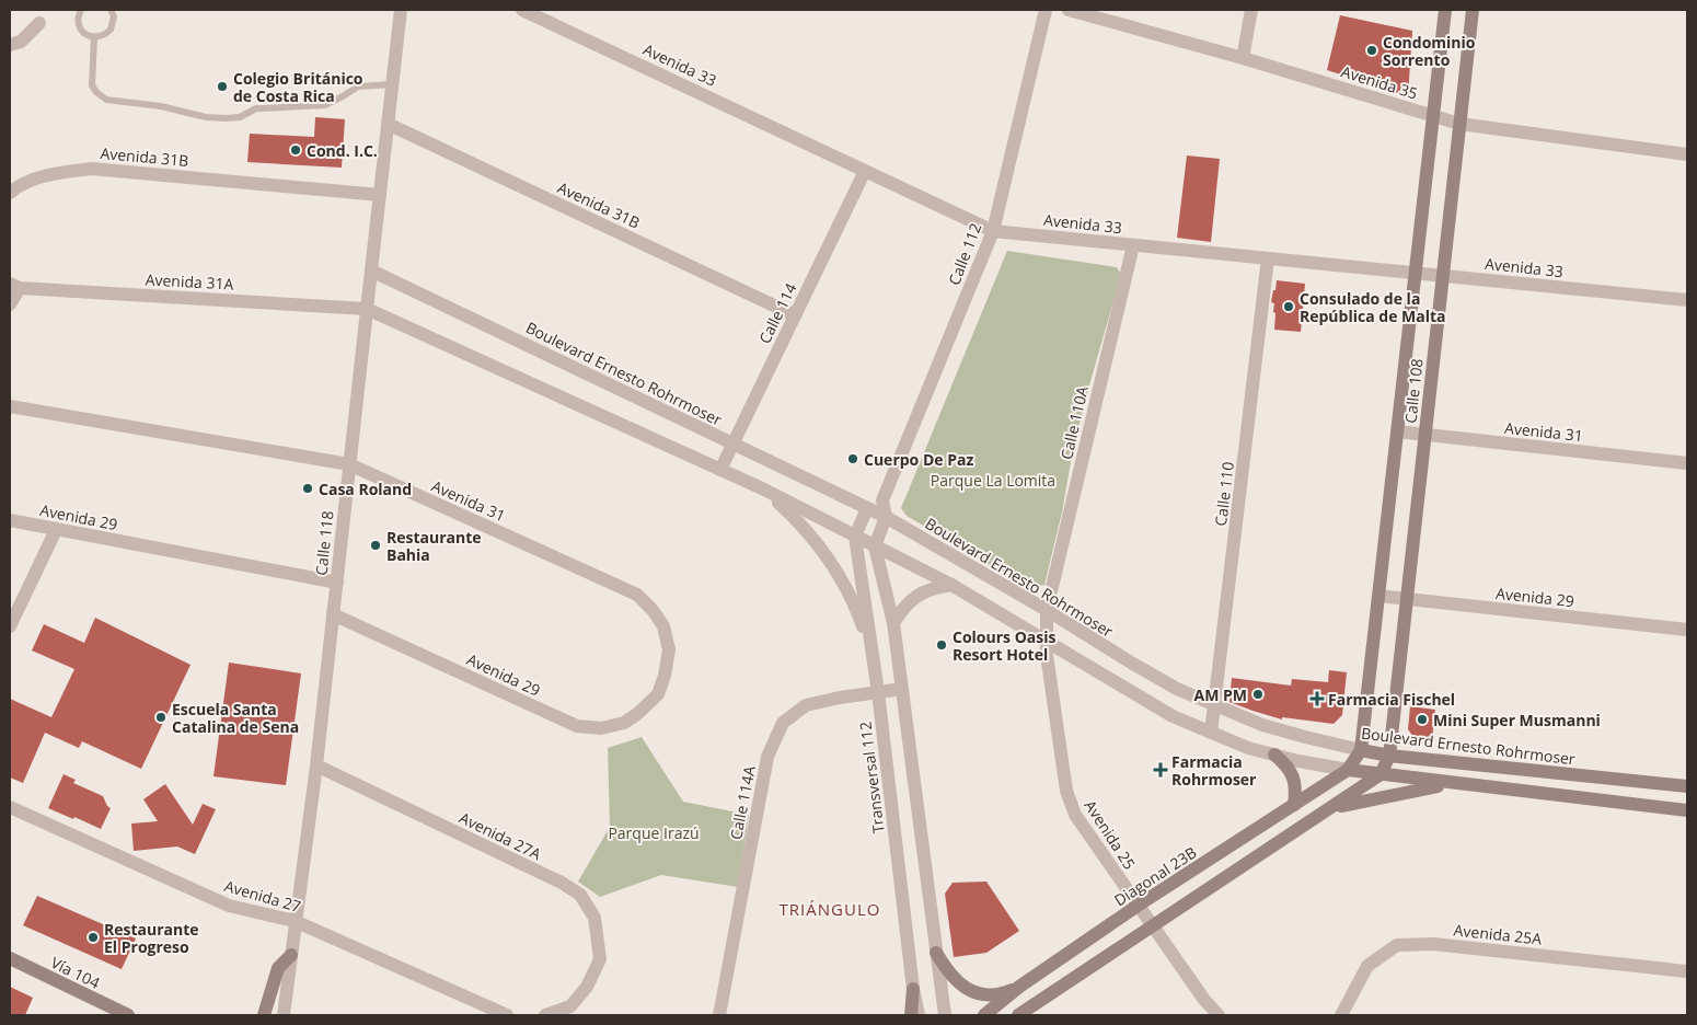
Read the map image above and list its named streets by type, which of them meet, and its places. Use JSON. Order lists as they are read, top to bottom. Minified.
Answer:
{"streets":{"main road":["Boulevard Ernesto Rohrmoser","Calle 108","Diagonal 23B","Vía 104"],"street":["Avenida 33","Avenida 35","Avenida 31B","Calle 112","Avenida 31A","Calle 114","Calle 110A","Avenida 31","Calle 110","Avenida 29","Calle 118","Transversal 112","Calle 114A","Avenida 25","Avenida 27A","Avenida 27","Avenida 25A"]},"crossings":[["Avenida 33","Calle 112"],["Avenida 33","Calle 114"],["Avenida 33","Calle 108"],["Avenida 33","Calle 110A"],["Avenida 33","Calle 110"],["Avenida 35","Calle 108"],["Avenida 31B","Calle 114"],["Avenida 31B","Calle 118"],["Avenida 31A","Calle 118"],["Calle 114","Boulevard Ernesto Rohrmoser"],["Boulevard Ernesto Rohrmoser","Calle 108"],["Boulevard Ernesto Rohrmoser","Calle 110A"],["Boulevard Ernesto Rohrmoser","Calle 110"],["Boulevard Ernesto Rohrmoser","Calle 118"],["Calle 108","Avenida 31"],["Calle 108","Avenida 29"],["Calle 108","Diagonal 23B"],["Calle 110A","Avenida 25"],["Avenida 31","Avenida 29"],["Avenida 31","Calle 118"],["Avenida 29","Calle 118"],["Calle 118","Avenida 27A"],["Calle 118","Avenida 27"],["Transversal 112","Calle 114A"],["Avenida 25","Diagonal 23B"]],"districts":["TRIÁNGULO"],"parks":["Parque La Lomita","Parque Irazú"],"places":{"other":["Condominio Sorrento","Colegio Británico de Costa Rica","Cond. I.C.","Consulado de la República de Malta","Cuerpo De Paz","Casa Roland","Restaurante Bahia","Colours Oasis Resort Hotel","AM PM","Escuela Santa Catalina de Sena","Mini Super Musmanni","Restaurante El Progreso"],"health":["Farmacia Fischel","Farmacia Rohrmoser"]}}
